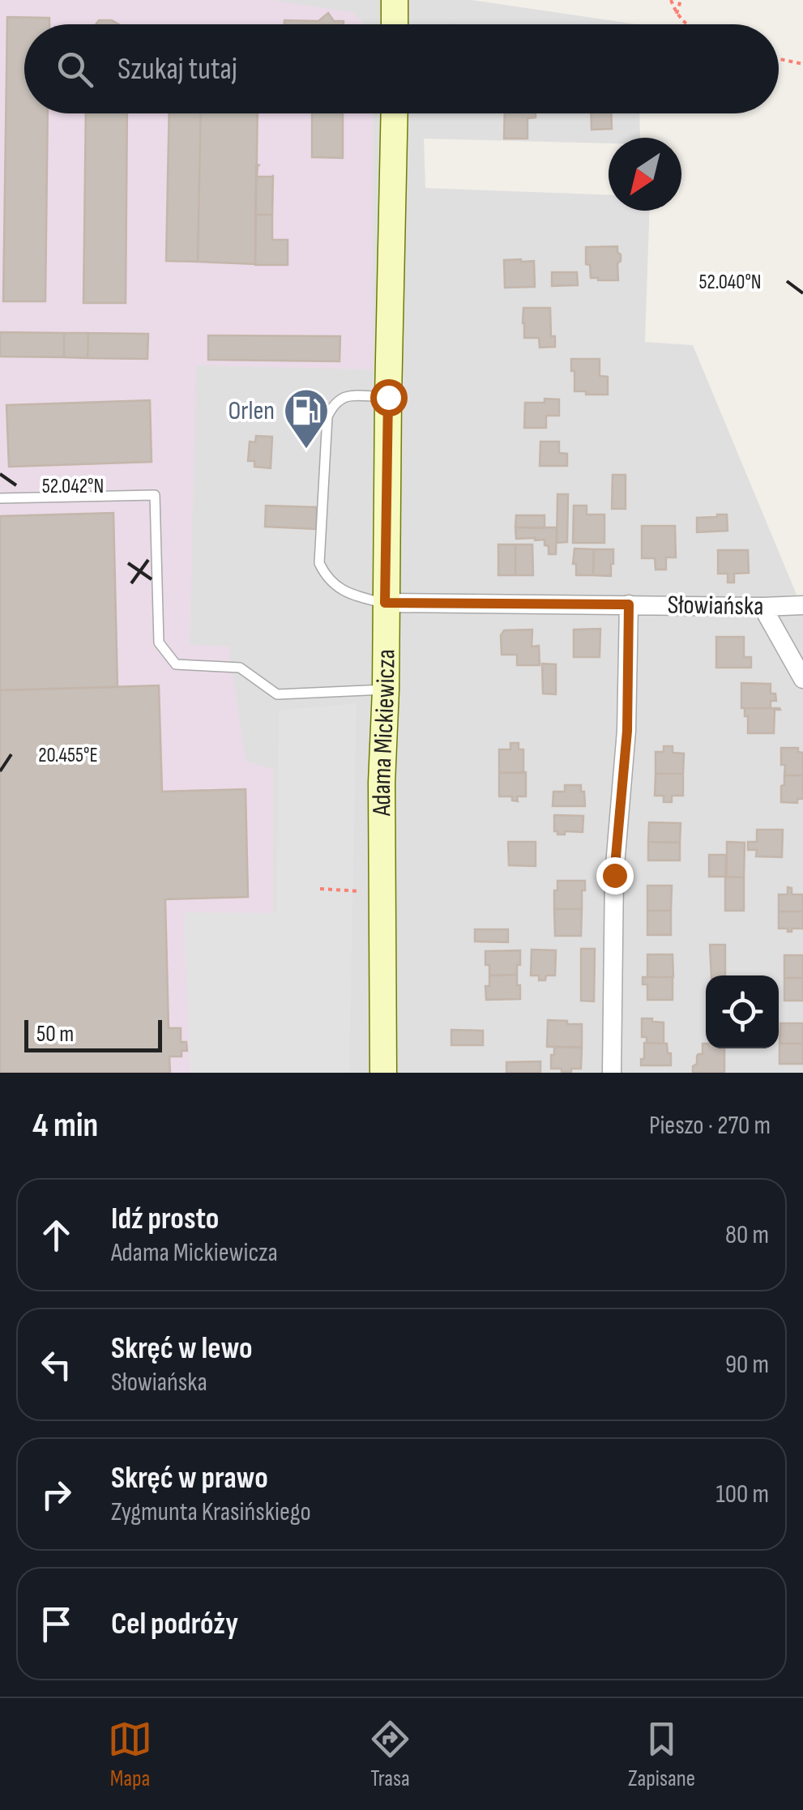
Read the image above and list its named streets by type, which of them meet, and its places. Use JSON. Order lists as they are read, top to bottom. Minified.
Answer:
{"streets":{"street":["Słowiańska","Adama Mickiewicza"]},"crossings":[["Słowiańska","Adama Mickiewicza"]],"places":{"fuel station":["Orlen"]},"scale_bar":"50 m","north":"bottom left","page":{"search":"Szukaj tutaj","scale":"50 m","heading":["4 min","Pieszo · 270 m"],"list":[["Idź prosto","Adama Mickiewicza","80 m"],["Skręć w lewo","Słowiańska","90 m"],["Skręć w prawo","Zygmunta Krasińskiego","100 m"],"Cel podróży"],"nav":["Mapa","Trasa","Zapisane"]},"coordinates":["52.040°N","52.042°N","20.455°E"]}
